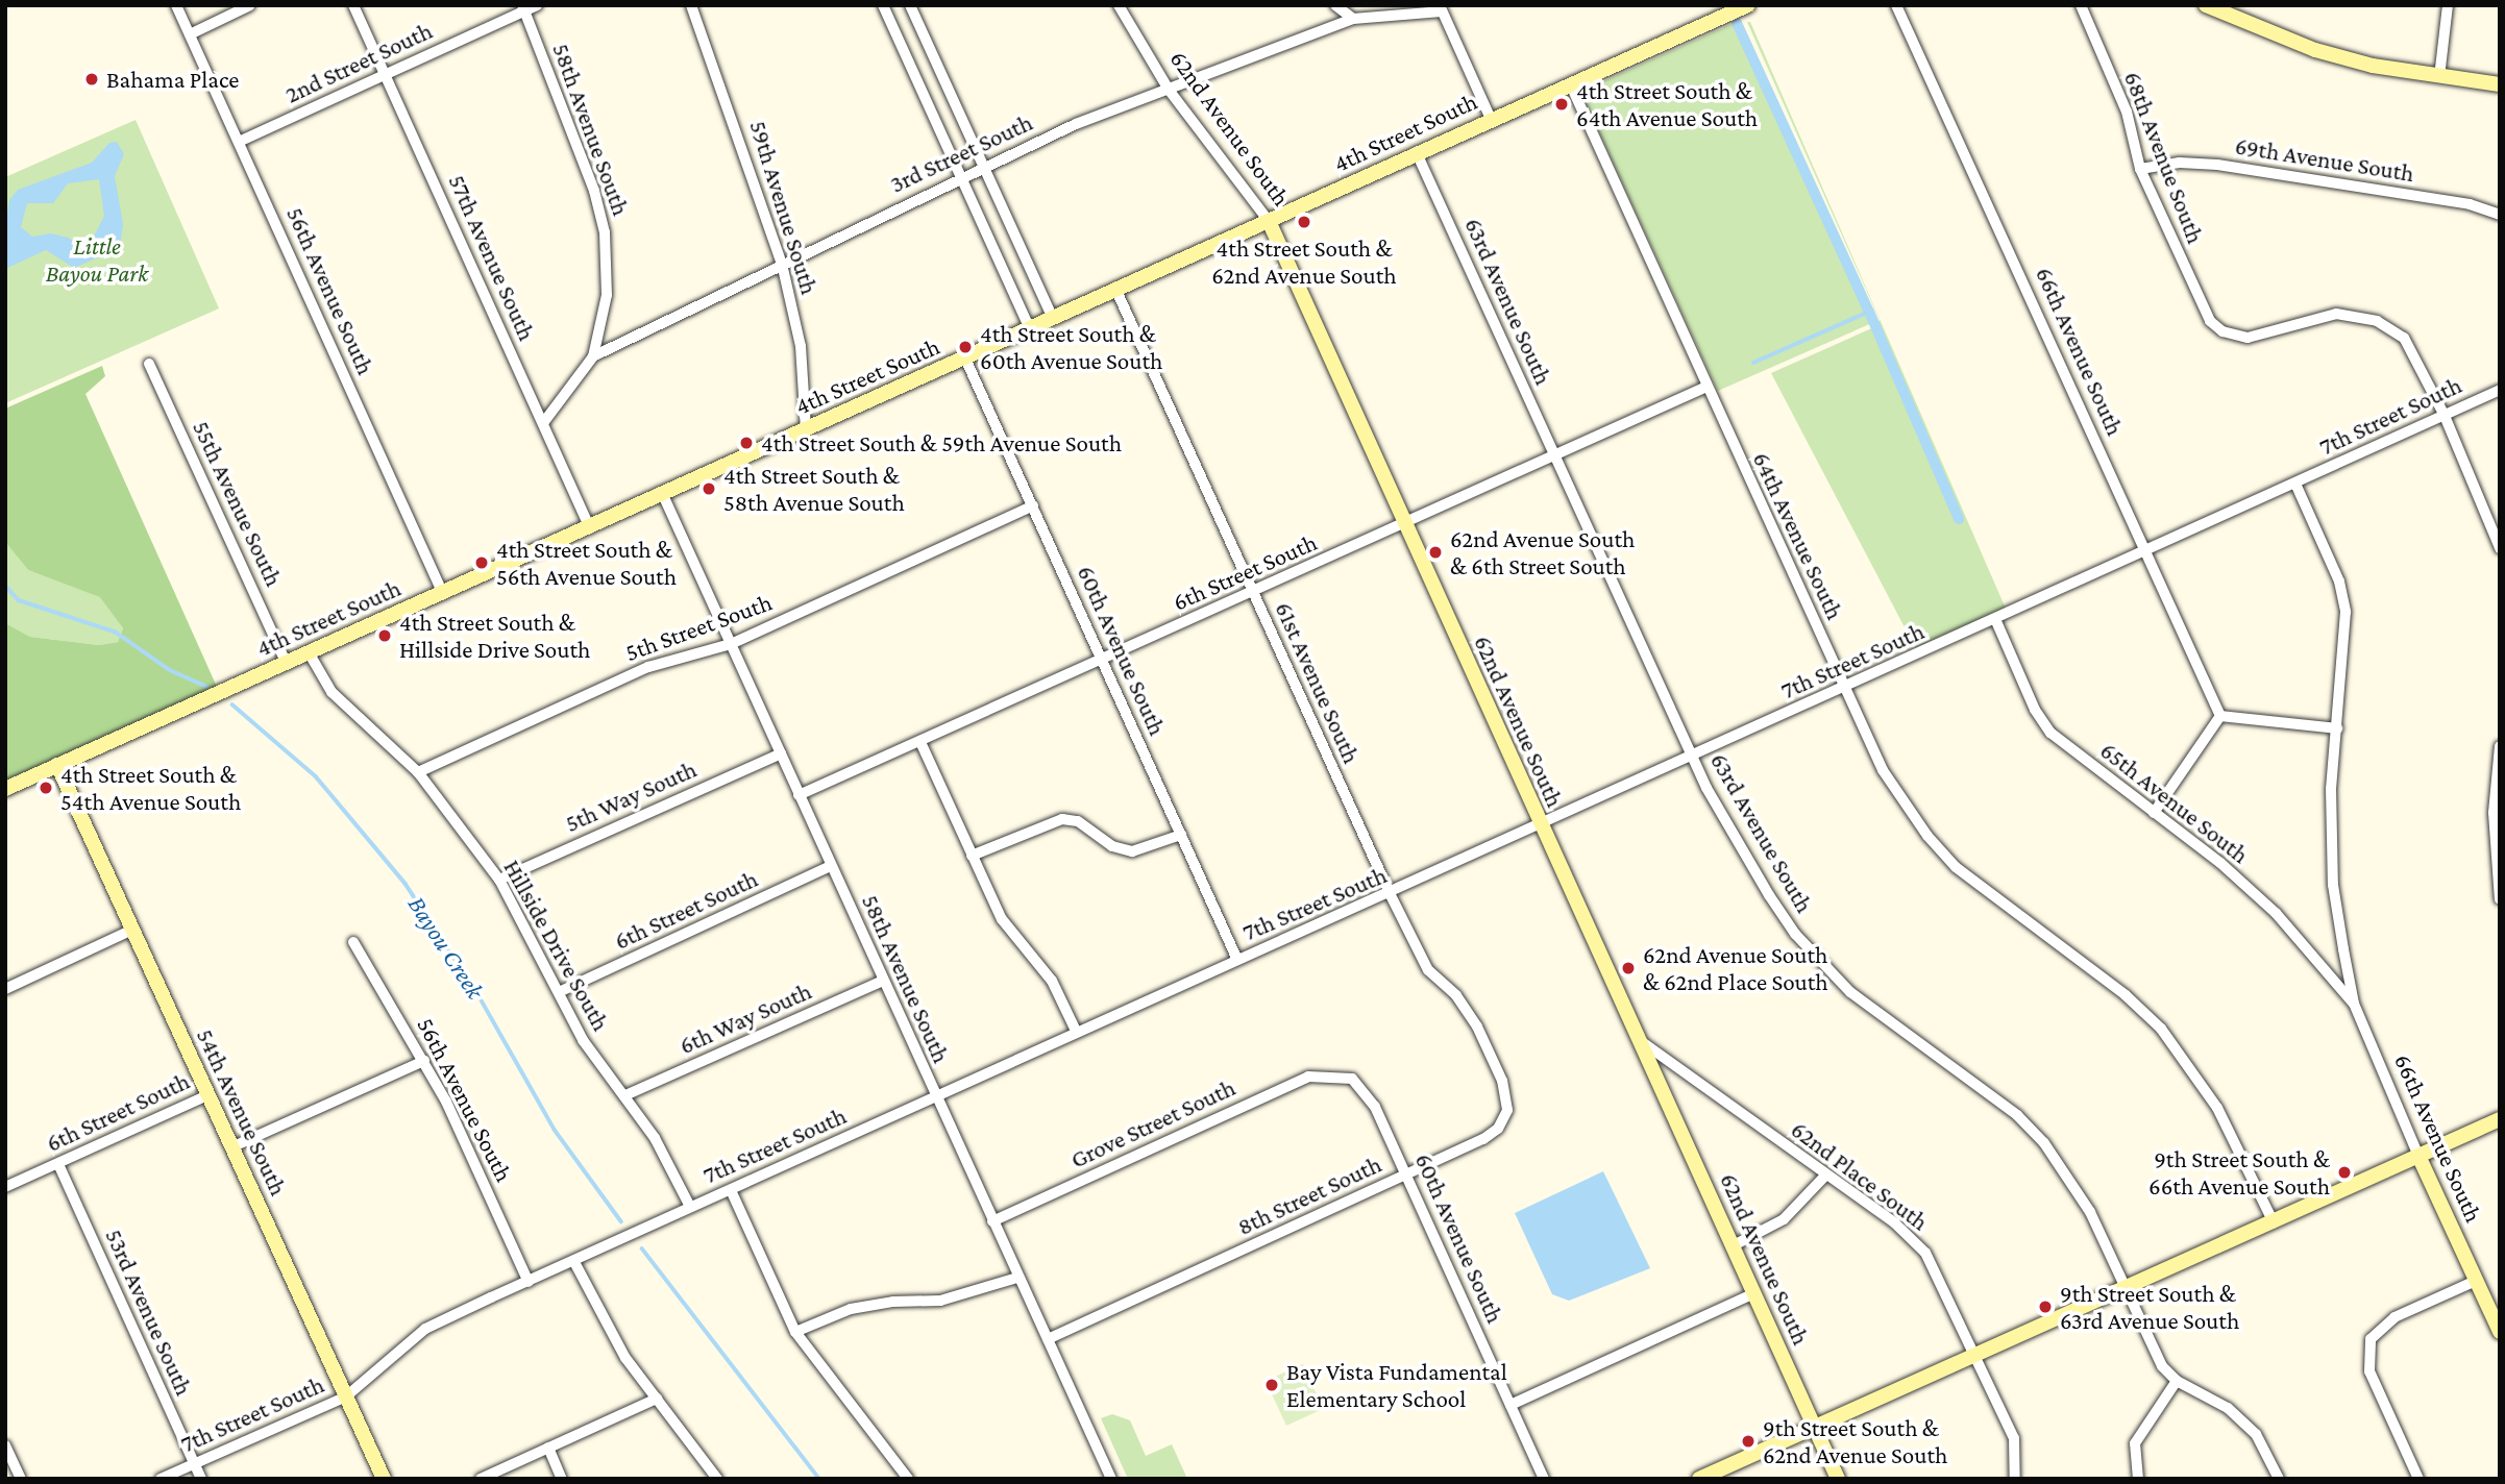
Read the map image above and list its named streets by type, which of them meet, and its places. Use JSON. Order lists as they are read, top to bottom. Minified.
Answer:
{"streets":{"street":["2nd Street South","62nd Avenue South","58th Avenue South","4th Street South","3rd Street South","68th Avenue South","69th Avenue South","59th Avenue South","57th Avenue South","56th Avenue South","63rd Avenue South","66th Avenue South","7th Street South","55th Avenue South","64th Avenue South","6th Street South","5th Street South","60th Avenue South","61st Avenue South","5th Way South","65th Avenue South","Hillside Drive South","6th Way South","54th Avenue South","Grove Street South","62nd Place South","8th Street South","53rd Avenue South"]},"crossings":[["2nd Street South","58th Avenue South"],["2nd Street South","57th Avenue South"],["2nd Street South","56th Avenue South"],["62nd Avenue South","4th Street South"],["62nd Avenue South","3rd Street South"],["62nd Avenue South","7th Street South"],["62nd Avenue South","6th Street South"],["62nd Avenue South","62nd Place South"],["58th Avenue South","4th Street South"],["58th Avenue South","3rd Street South"],["58th Avenue South","7th Street South"],["58th Avenue South","6th Street South"],["58th Avenue South","5th Street South"],["58th Avenue South","5th Way South"],["58th Avenue South","6th Way South"],["58th Avenue South","Grove Street South"],["58th Avenue South","8th Street South"],["4th Street South","59th Avenue South"],["4th Street South","57th Avenue South"],["4th Street South","56th Avenue South"],["4th Street South","63rd Avenue South"],["4th Street South","55th Avenue South"],["4th Street South","64th Avenue South"],["4th Street South","60th Avenue South"],["4th Street South","61st Avenue South"],["4th Street South","Hillside Drive South"],["4th Street South","54th Avenue South"],["3rd Street South","59th Avenue South"],["3rd Street South","57th Avenue South"],["68th Avenue South","69th Avenue South"],["68th Avenue South","7th Street South"],["56th Avenue South","7th Street South"],["63rd Avenue South","7th Street South"],["63rd Avenue South","6th Street South"],["66th Avenue South","7th Street South"],["66th Avenue South","65th Avenue South"],["7th Street South","64th Avenue South"],["7th Street South","60th Avenue South"],["7th Street South","61st Avenue South"],["7th Street South","65th Avenue South"],["7th Street South","Hillside Drive South"],["7th Street South","54th Avenue South"],["7th Street South","53rd Avenue South"],["64th Avenue South","6th Street South"],["6th Street South","60th Avenue South"],["6th Street South","61st Avenue South"],["6th Street South","Hillside Drive South"],["6th Street South","54th Avenue South"],["6th Street South","53rd Avenue South"],["5th Street South","60th Avenue South"],["5th Street South","Hillside Drive South"],["60th Avenue South","Grove Street South"],["60th Avenue South","8th Street South"],["61st Avenue South","8th Street South"],["5th Way South","Hillside Drive South"],["Hillside Drive South","6th Way South"]],"water":["Bayou Creek"],"parks":["Little Bayou Park"],"places":["Bahama Place","4th Street South & 64th Avenue South","4th Street South & 62nd Avenue South","4th Street South & 60th Avenue South","4th Street South & 59th Avenue South","4th Street South & 58th Avenue South","62nd Avenue South & 6th Street South","4th Street South & 56th Avenue South","4th Street South & Hillside Drive South","4th Street South & 54th Avenue South","62nd Avenue South & 62nd Place South","9th Street South & 66th Avenue South","9th Street South & 63rd Avenue South","Bay Vista Fundamental Elementary School","9th Street South & 62nd Avenue South"]}
